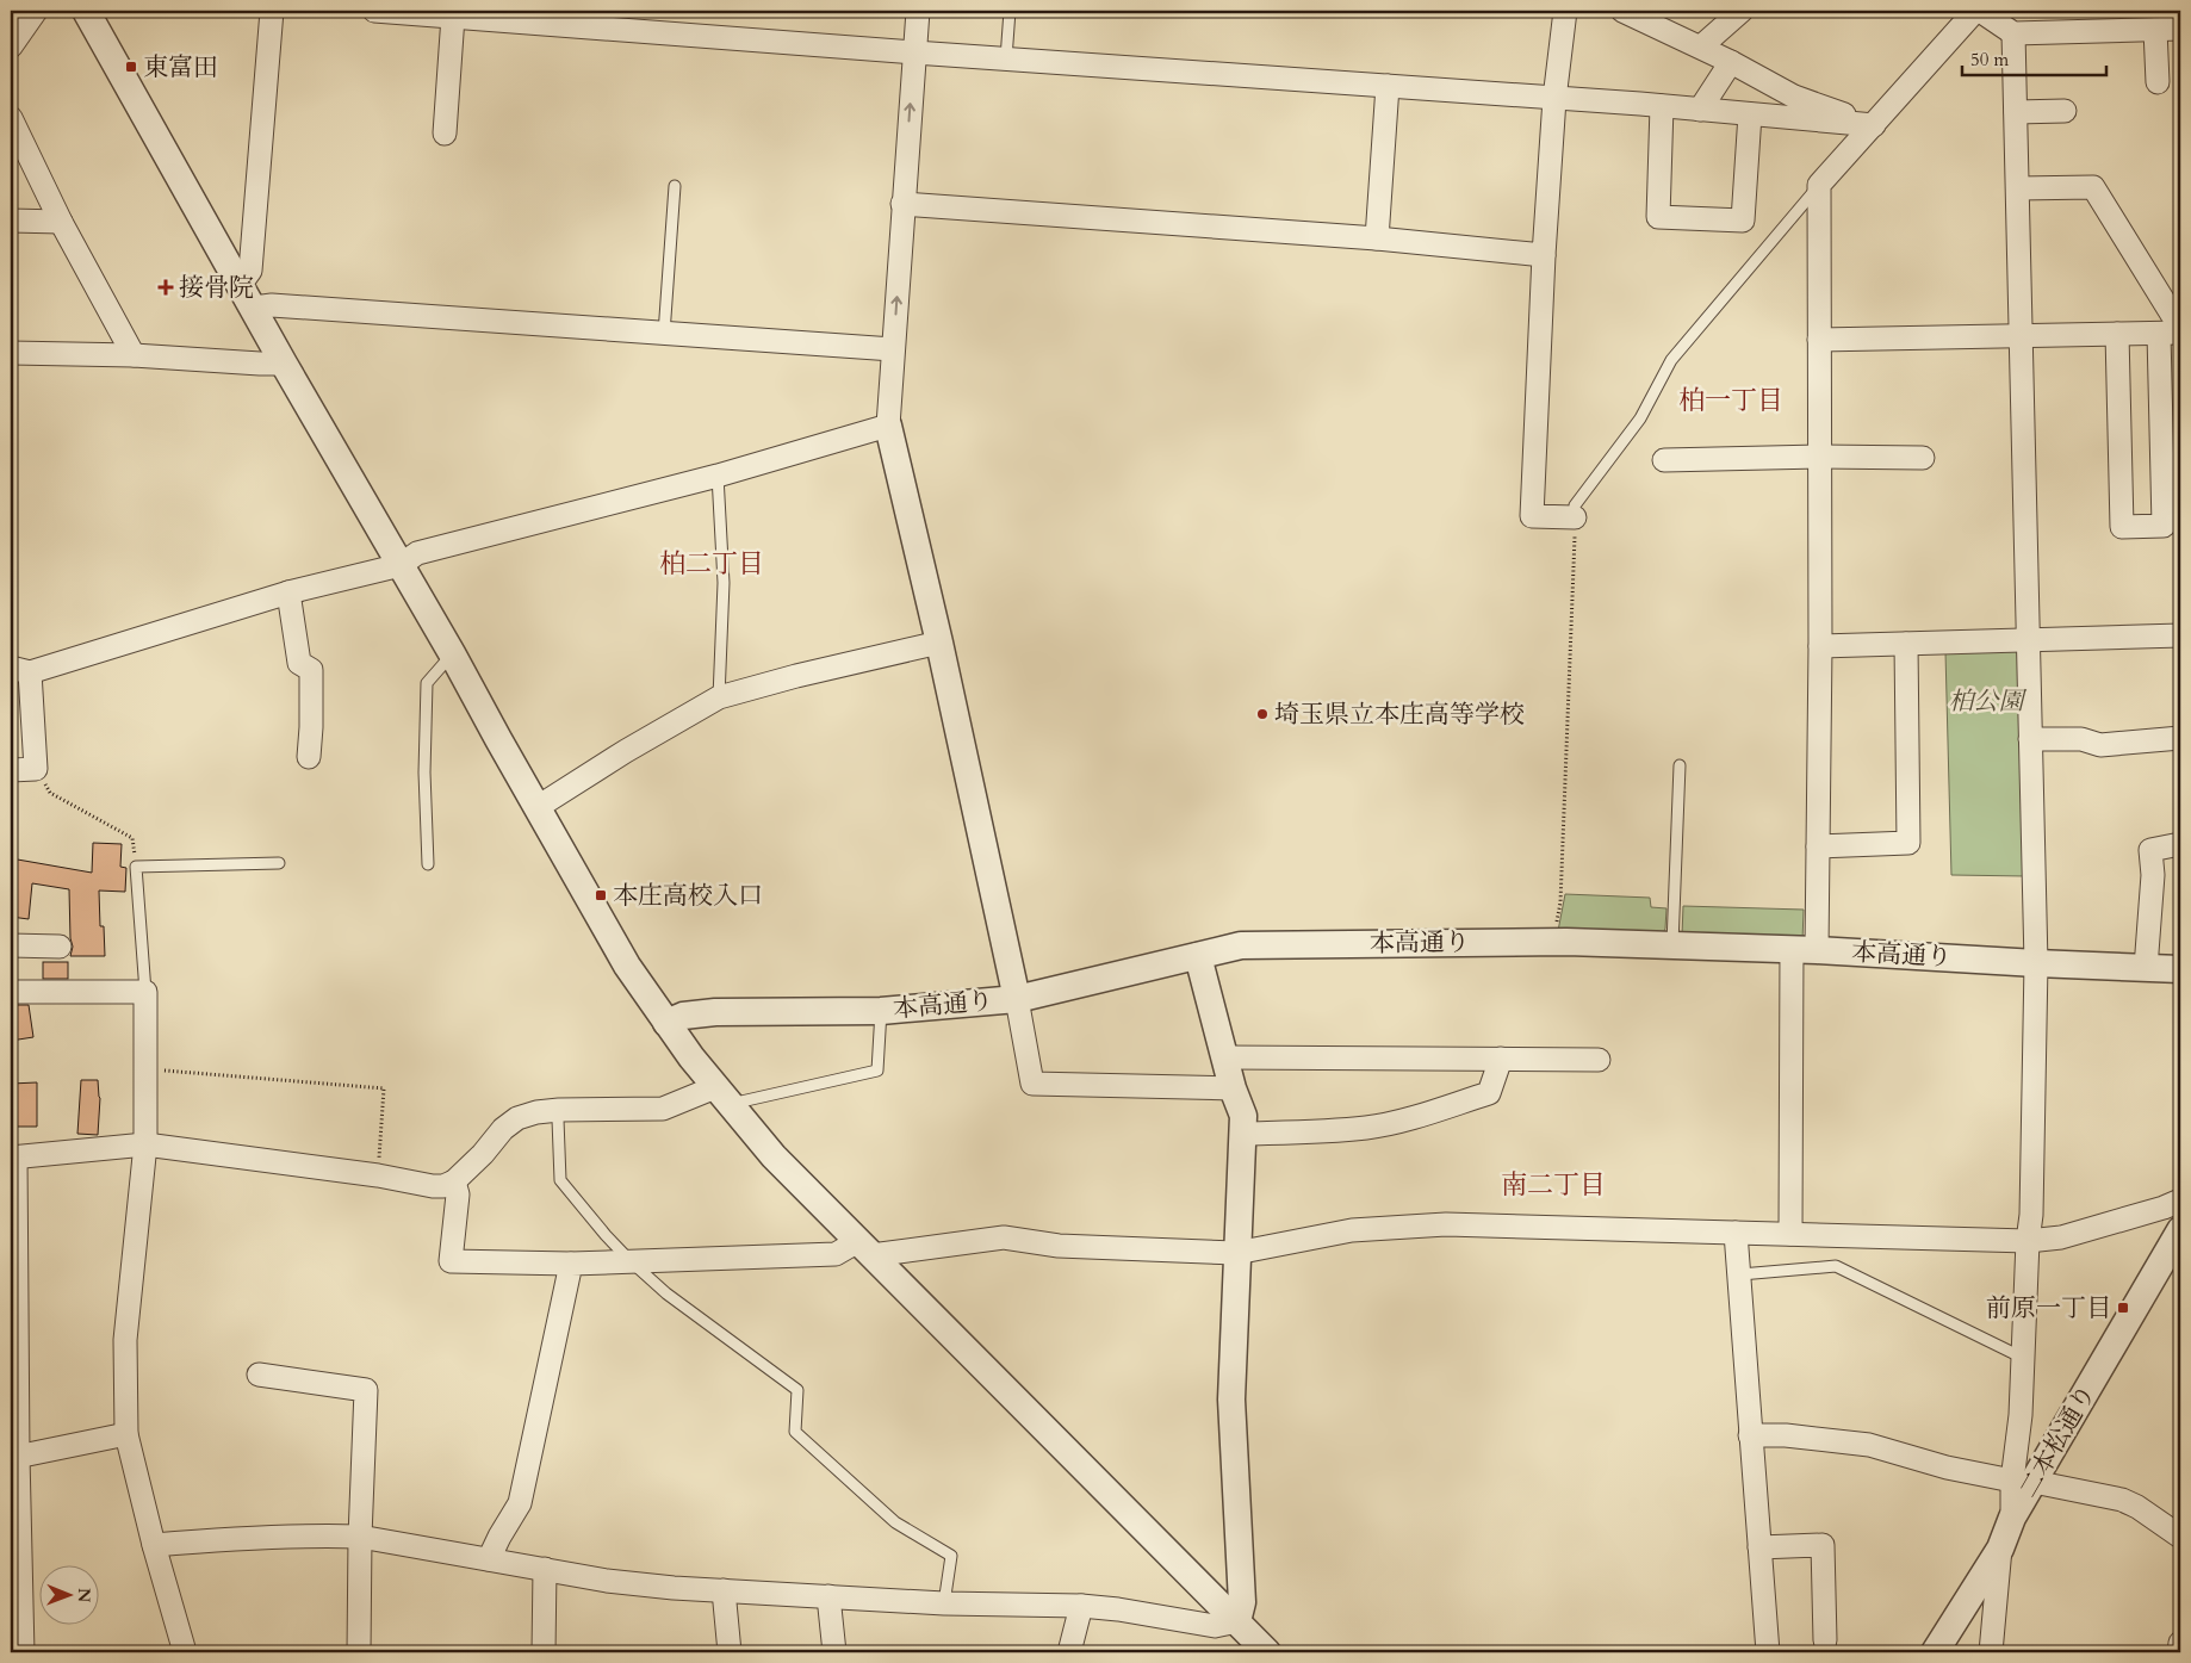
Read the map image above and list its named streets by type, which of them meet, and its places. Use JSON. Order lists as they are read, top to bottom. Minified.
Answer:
{"streets":{"street":["本高通り","二本松通り"]},"districts":["柏一丁目","柏二丁目","南二丁目"],"parks":["柏公園"],"places":{"transit":["東富田","本庄高校入口","前原一丁目"],"health":["接骨院"],"other":["埼玉県立本庄高等学校"]},"scale_bar":"50 m","north":"right"}
